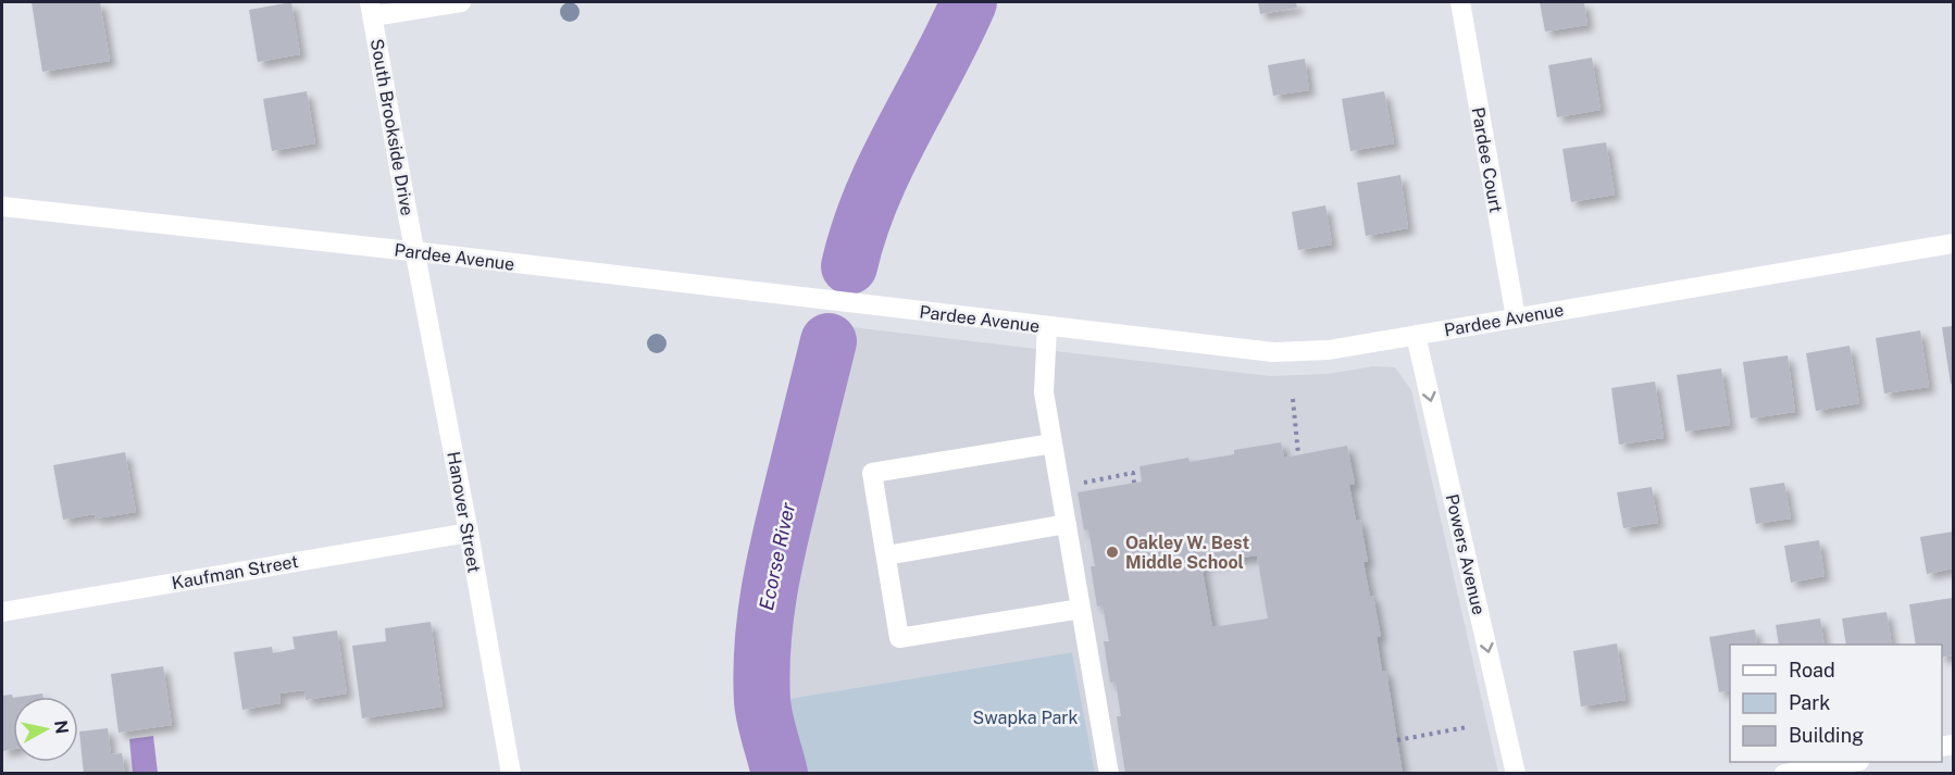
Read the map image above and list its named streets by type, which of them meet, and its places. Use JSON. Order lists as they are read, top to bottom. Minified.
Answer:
{"streets":{"street":["South Brookside Drive","Pardee Court","Pardee Avenue","Hanover Street","Powers Avenue","Kaufman Street"]},"crossings":[["South Brookside Drive","Pardee Avenue"],["South Brookside Drive","Hanover Street"],["Pardee Court","Pardee Avenue"],["Pardee Avenue","Hanover Street"],["Pardee Avenue","Powers Avenue"],["Hanover Street","Kaufman Street"]],"one_way":["Powers Avenue"],"water":["Ecorse River"],"parks":["Swapka Park"],"places":["Oakley W. Best Middle School"],"legend":["Road","Park","Building"],"north":"right"}
